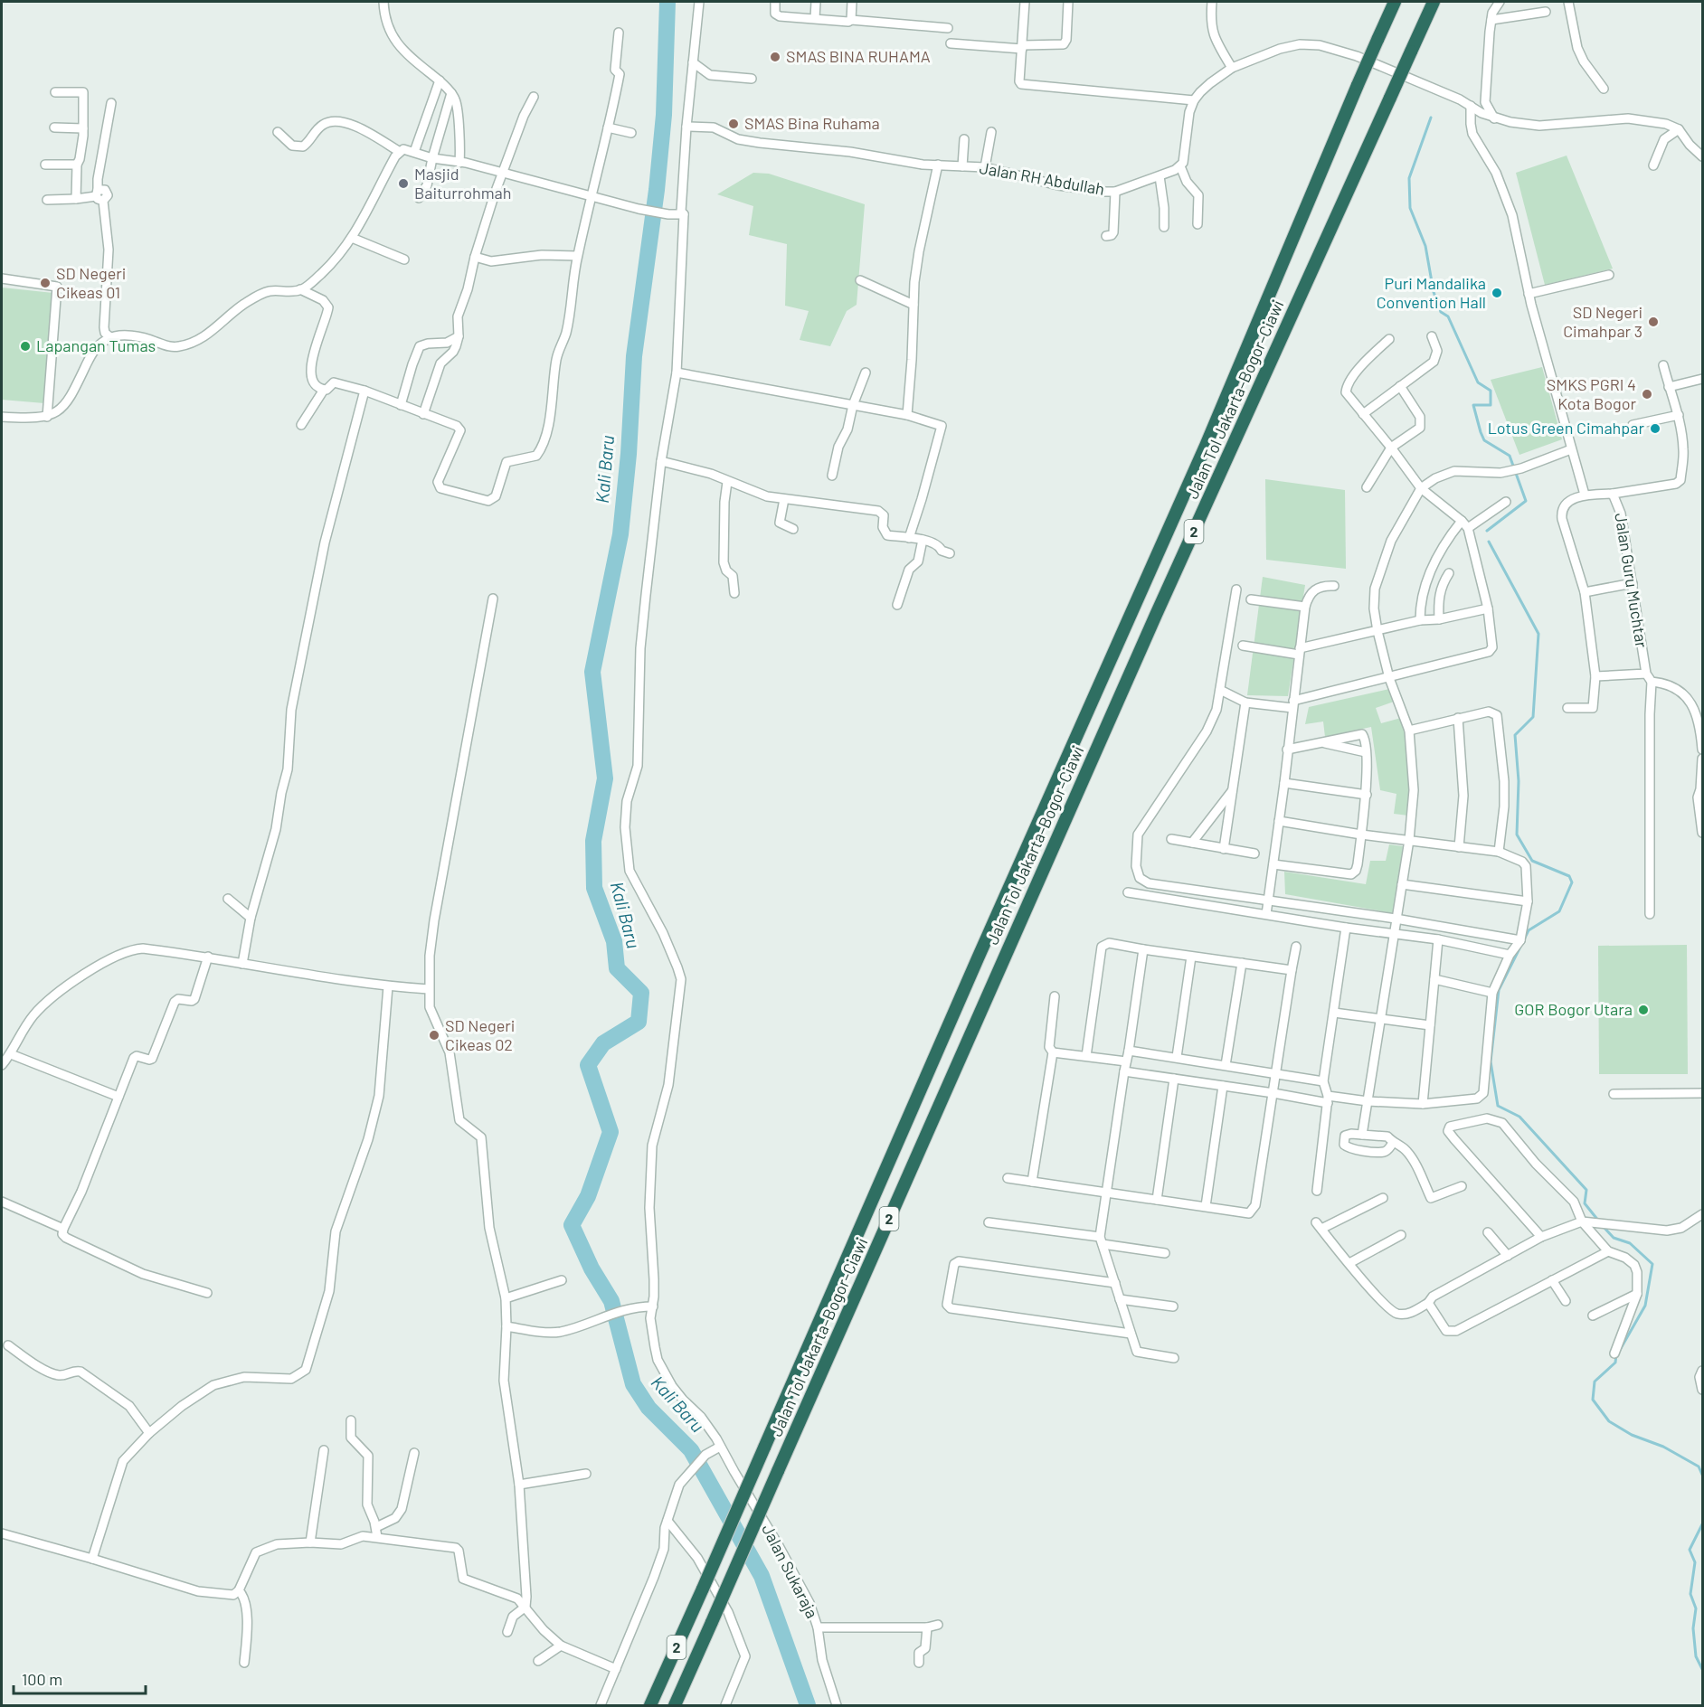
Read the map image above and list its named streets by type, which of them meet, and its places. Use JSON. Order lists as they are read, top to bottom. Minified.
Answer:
{"streets":{"highway":["Jalan Tol Jakarta–Bogor–Ciawi","2"],"street":["Jalan RH Abdullah","Jalan Guru Muchtar","Jalan Sukaraja"]},"crossings":[["Jalan RH Abdullah","Jalan Sukaraja"]],"water":["Kali Baru"],"places":["SMAS BINA RUHAMA","SMAS Bina Ruhama","Masjid Baiturrohmah","SD Negeri Cikeas 01","Puri Mandalika Convention Hall","SD Negeri Cimahpar 3","Lapangan Tumas","SMKS PGRI 4 Kota Bogor","Lotus Green Cimahpar","GOR Bogor Utara","SD Negeri Cikeas 02"],"scale_bar":"100 m"}
